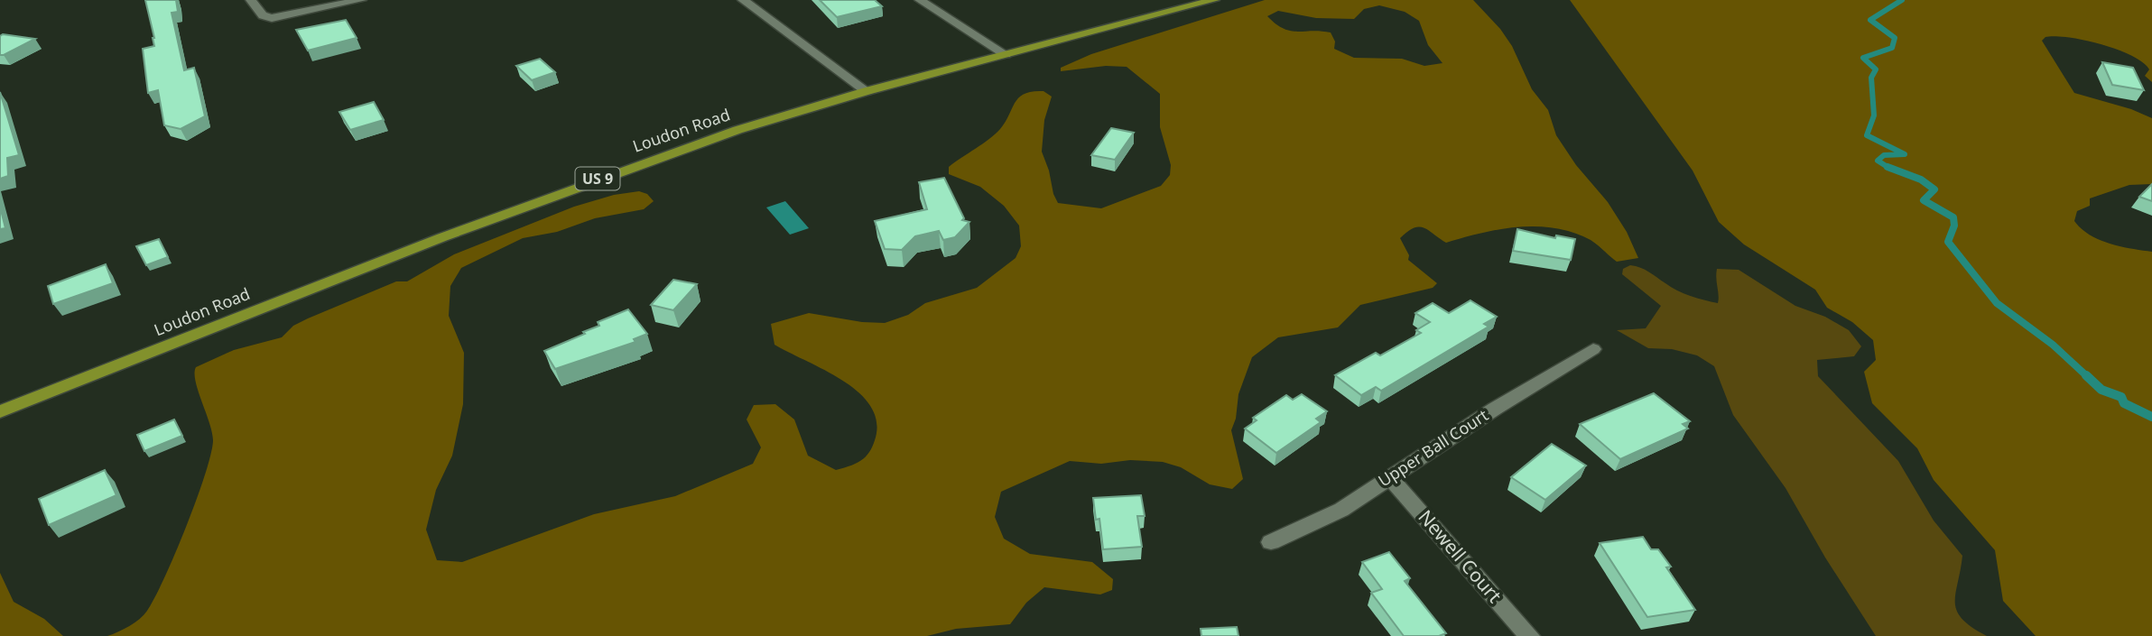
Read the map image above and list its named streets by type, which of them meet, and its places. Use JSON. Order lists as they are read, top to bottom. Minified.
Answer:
{"streets":{"main road":["Loudon Road","US 9"],"street":["Upper Ball Court","Newell Court"]},"crossings":[["Upper Ball Court","Newell Court"]]}
